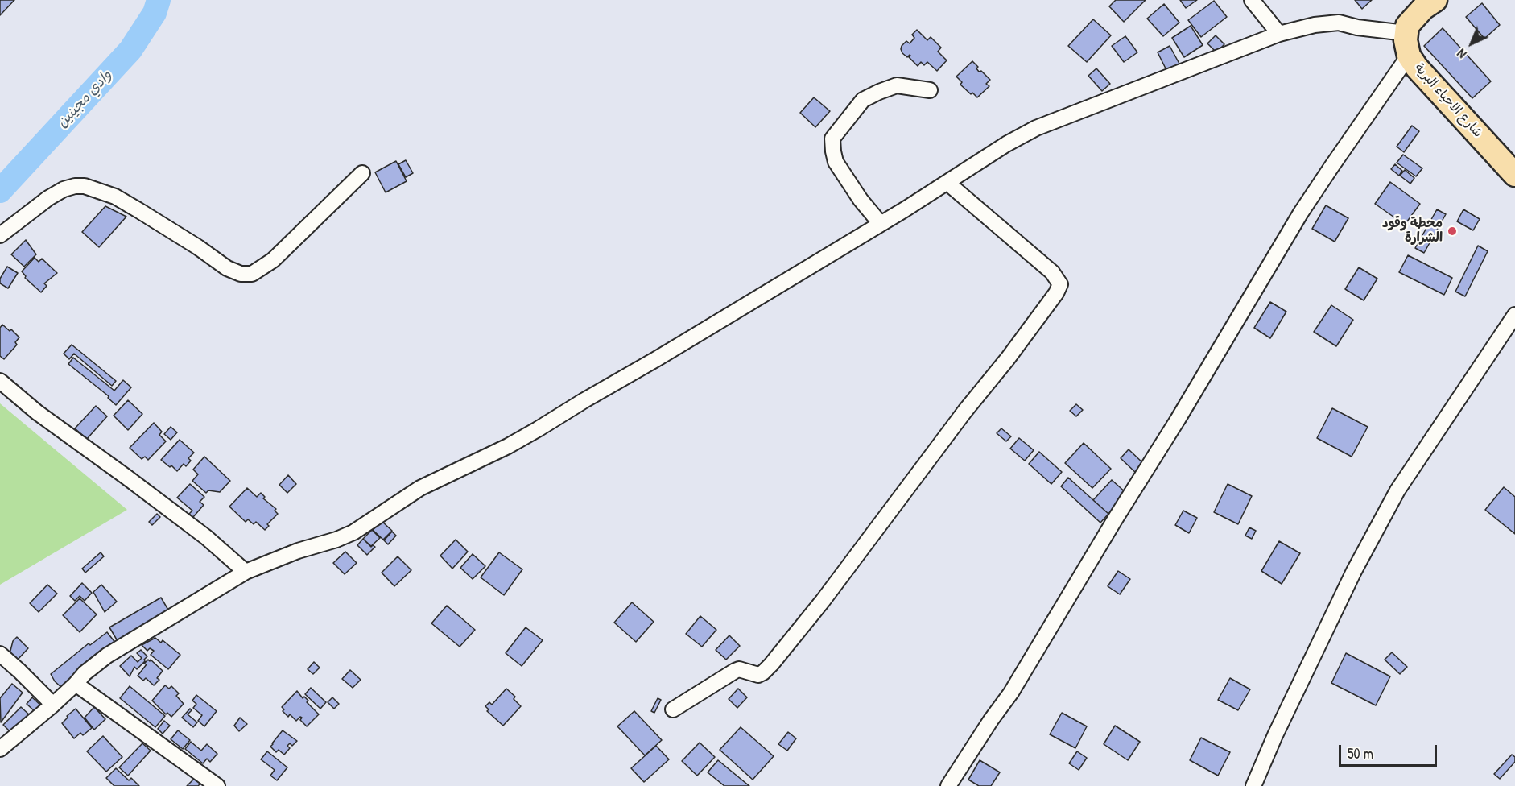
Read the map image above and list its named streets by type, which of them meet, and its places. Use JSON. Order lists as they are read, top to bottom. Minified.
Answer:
{"streets":{"main road":["شارع الاحياء البرية"]},"water":["وادي مجينين"],"places":["محطة وقود الشرارة"],"scale_bar":"50 m","north":"bottom left"}
